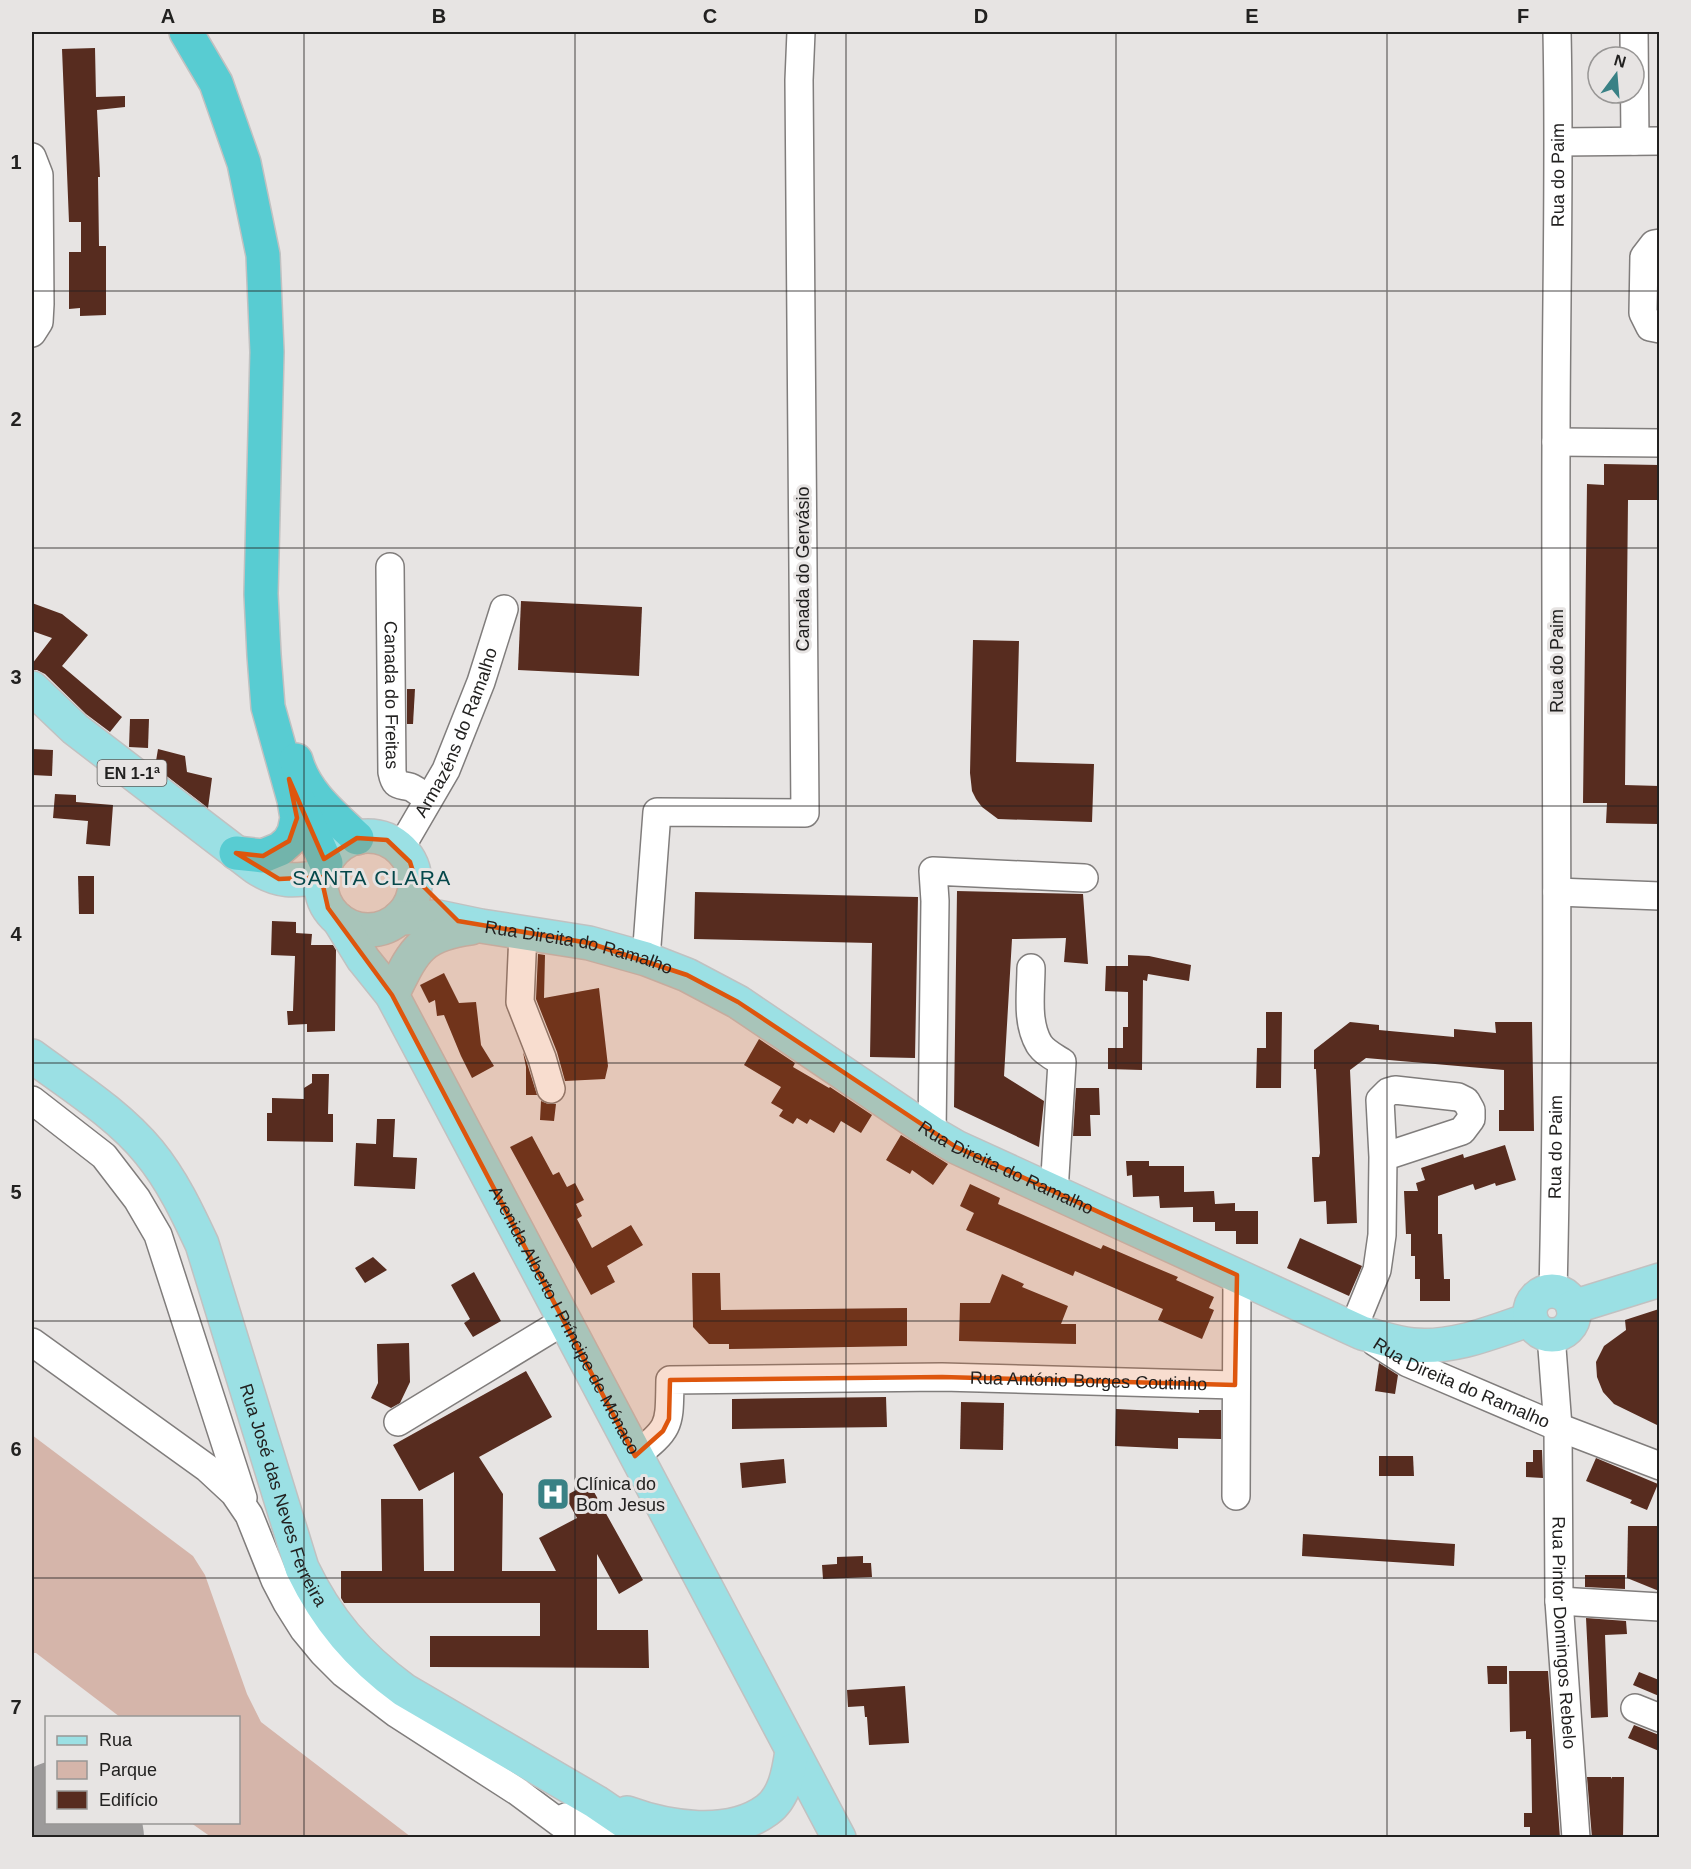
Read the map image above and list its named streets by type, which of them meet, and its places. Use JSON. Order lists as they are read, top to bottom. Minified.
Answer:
{"streets":{"main road":["EN 1-1ª","Rua Direita do Ramalho","Avenida Alberto I Príncipe de Mónaco","Rua José das Neves Ferreira"],"street":["Rua do Paim","Canada do Gervásio","Canada do Freitas","Armazéns do Ramalho","Rua António Borges Coutinho","Rua Pintor Domingos Rebelo"]},"crossings":[["Canada do Gervásio","Rua Direita do Ramalho"],["Canada do Freitas","Armazéns do Ramalho"],["Armazéns do Ramalho","EN 1-1ª"],["Armazéns do Ramalho","Rua Direita do Ramalho"],["Armazéns do Ramalho","Avenida Alberto I Príncipe de Mónaco"],["EN 1-1ª","Rua Direita do Ramalho"],["EN 1-1ª","Avenida Alberto I Príncipe de Mónaco"],["Rua Direita do Ramalho","Avenida Alberto I Príncipe de Mónaco"],["Rua Direita do Ramalho","Rua Pintor Domingos Rebelo"],["Avenida Alberto I Príncipe de Mónaco","Rua António Borges Coutinho"]],"districts":["SANTA CLARA"],"places":{"hospital":["Clínica do Bom Jesus"]},"legend":["Rua","Parque","Edifício"],"north":"top","grid":{"columns":["A","B","C","D","E","F"],"rows":["1","2","3","4","5","6","7"]}}
